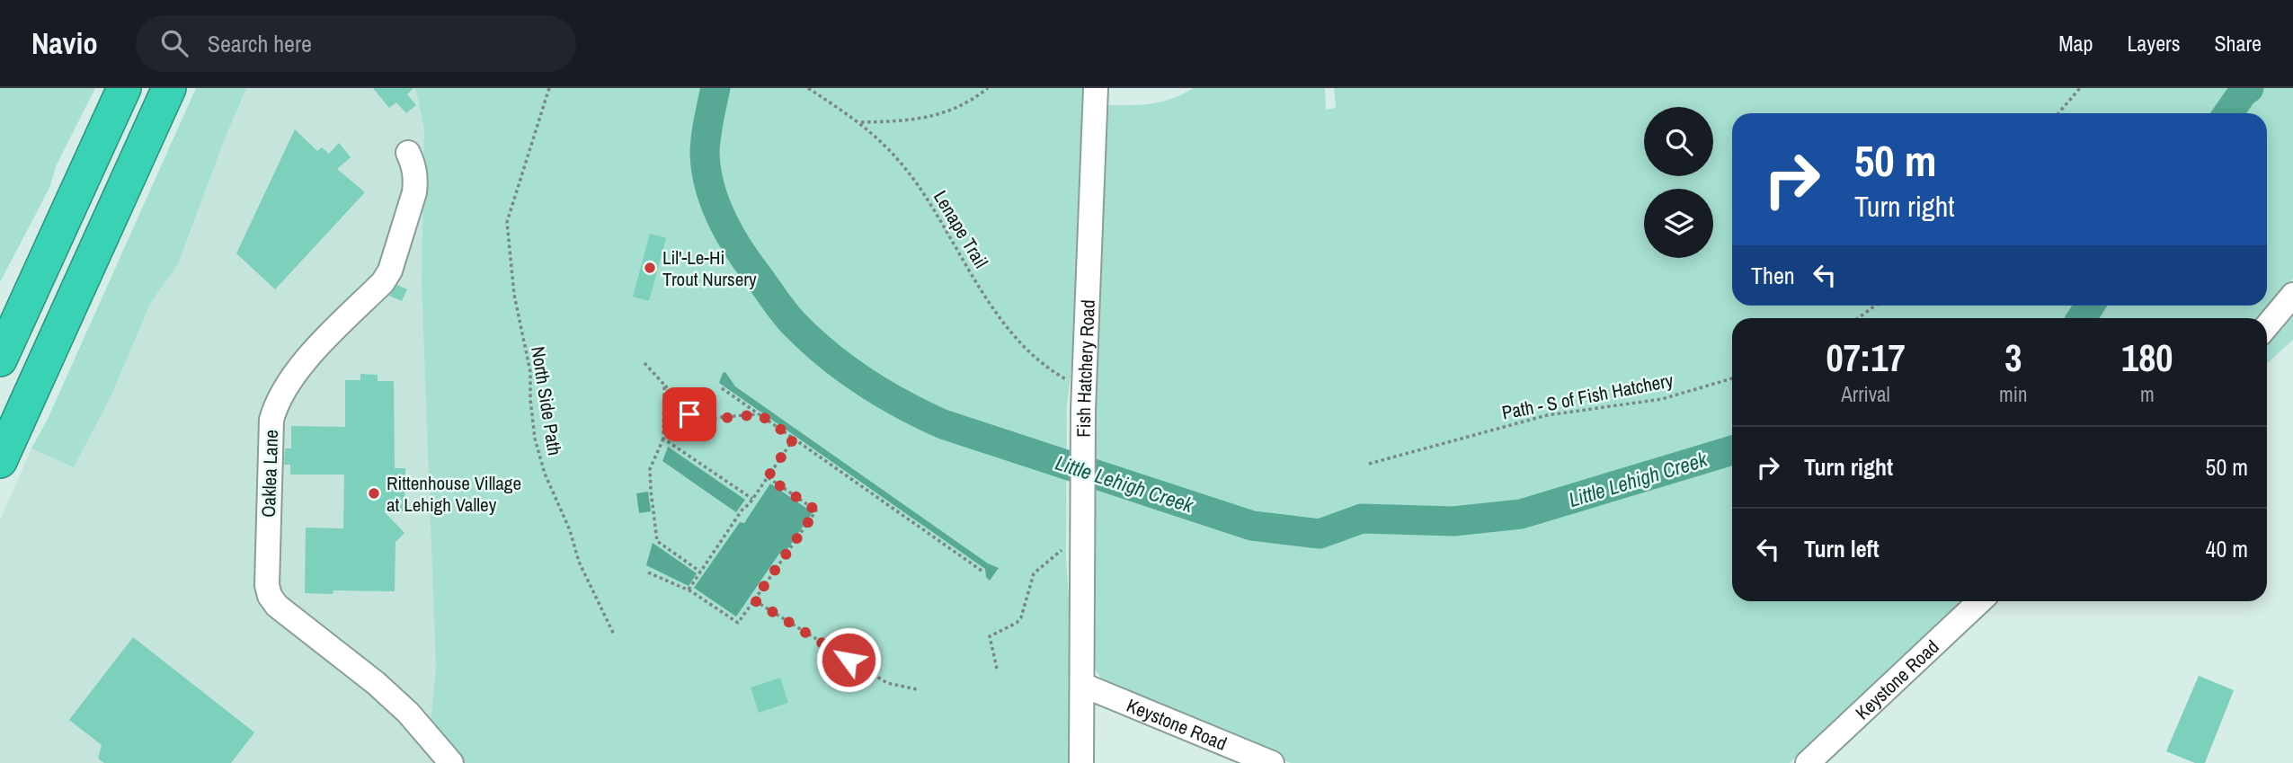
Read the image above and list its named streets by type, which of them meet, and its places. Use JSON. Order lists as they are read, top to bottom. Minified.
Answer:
{"streets":{"street":["Fish Hatchery Road","Oaklea Lane","Keystone Road"],"path":["Lenape Trail","Path - S of Fish Hatchery","North Side Path"]},"crossings":[["Lenape Trail","Fish Hatchery Road"],["Fish Hatchery Road","Keystone Road"]],"water":["Little Lehigh Creek"],"places":["Lil'-Le-Hi Trout Nursery","Rittenhouse Village at Lehigh Valley"],"page":{"header":"Navio","search":"Search here","nav":["Map","Layers","Share"],"turn":["50 m","Turn right"],"then":"Then","eta":["07:17","Arrival","3","min","180","m"],"list":[{"name":"Turn right","value":"50 m"},{"name":"Turn left","value":"40 m"}]}}
